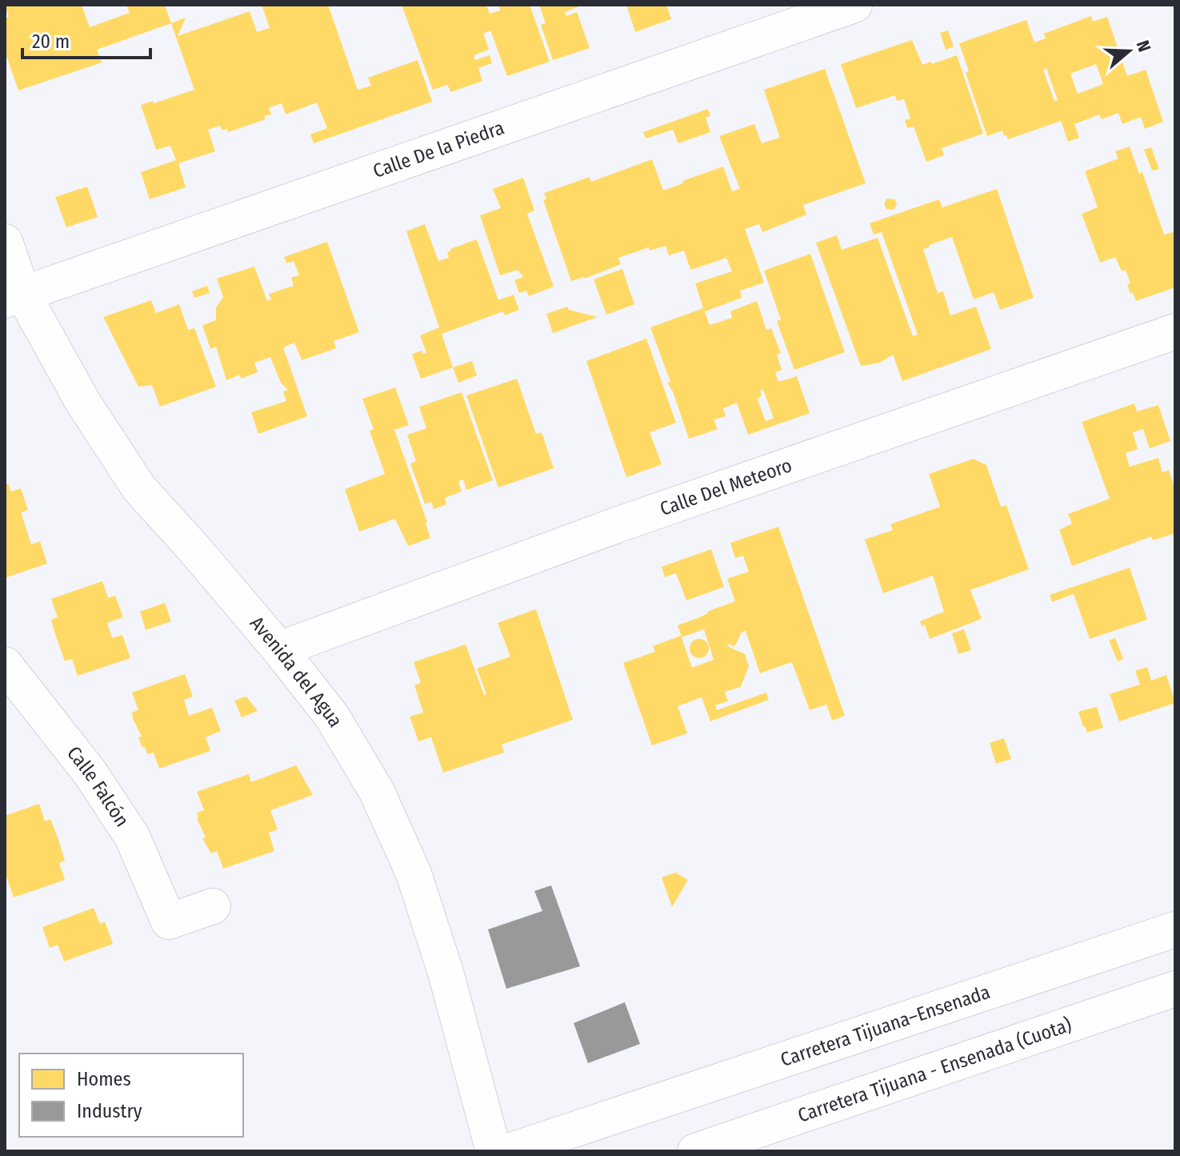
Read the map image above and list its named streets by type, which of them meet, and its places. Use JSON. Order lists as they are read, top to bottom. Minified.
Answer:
{"streets":{"main road":["Calle De la Piedra","Calle Del Meteoro","Avenida del Agua","Calle Falcón","Carretera Tijuana–Ensenada","Carretera Tijuana - Ensenada (Cuota)"]},"crossings":[["Calle De la Piedra","Avenida del Agua"],["Calle Del Meteoro","Avenida del Agua"]],"legend":["Homes","Industry"],"scale_bar":"20 m","north":"right"}
